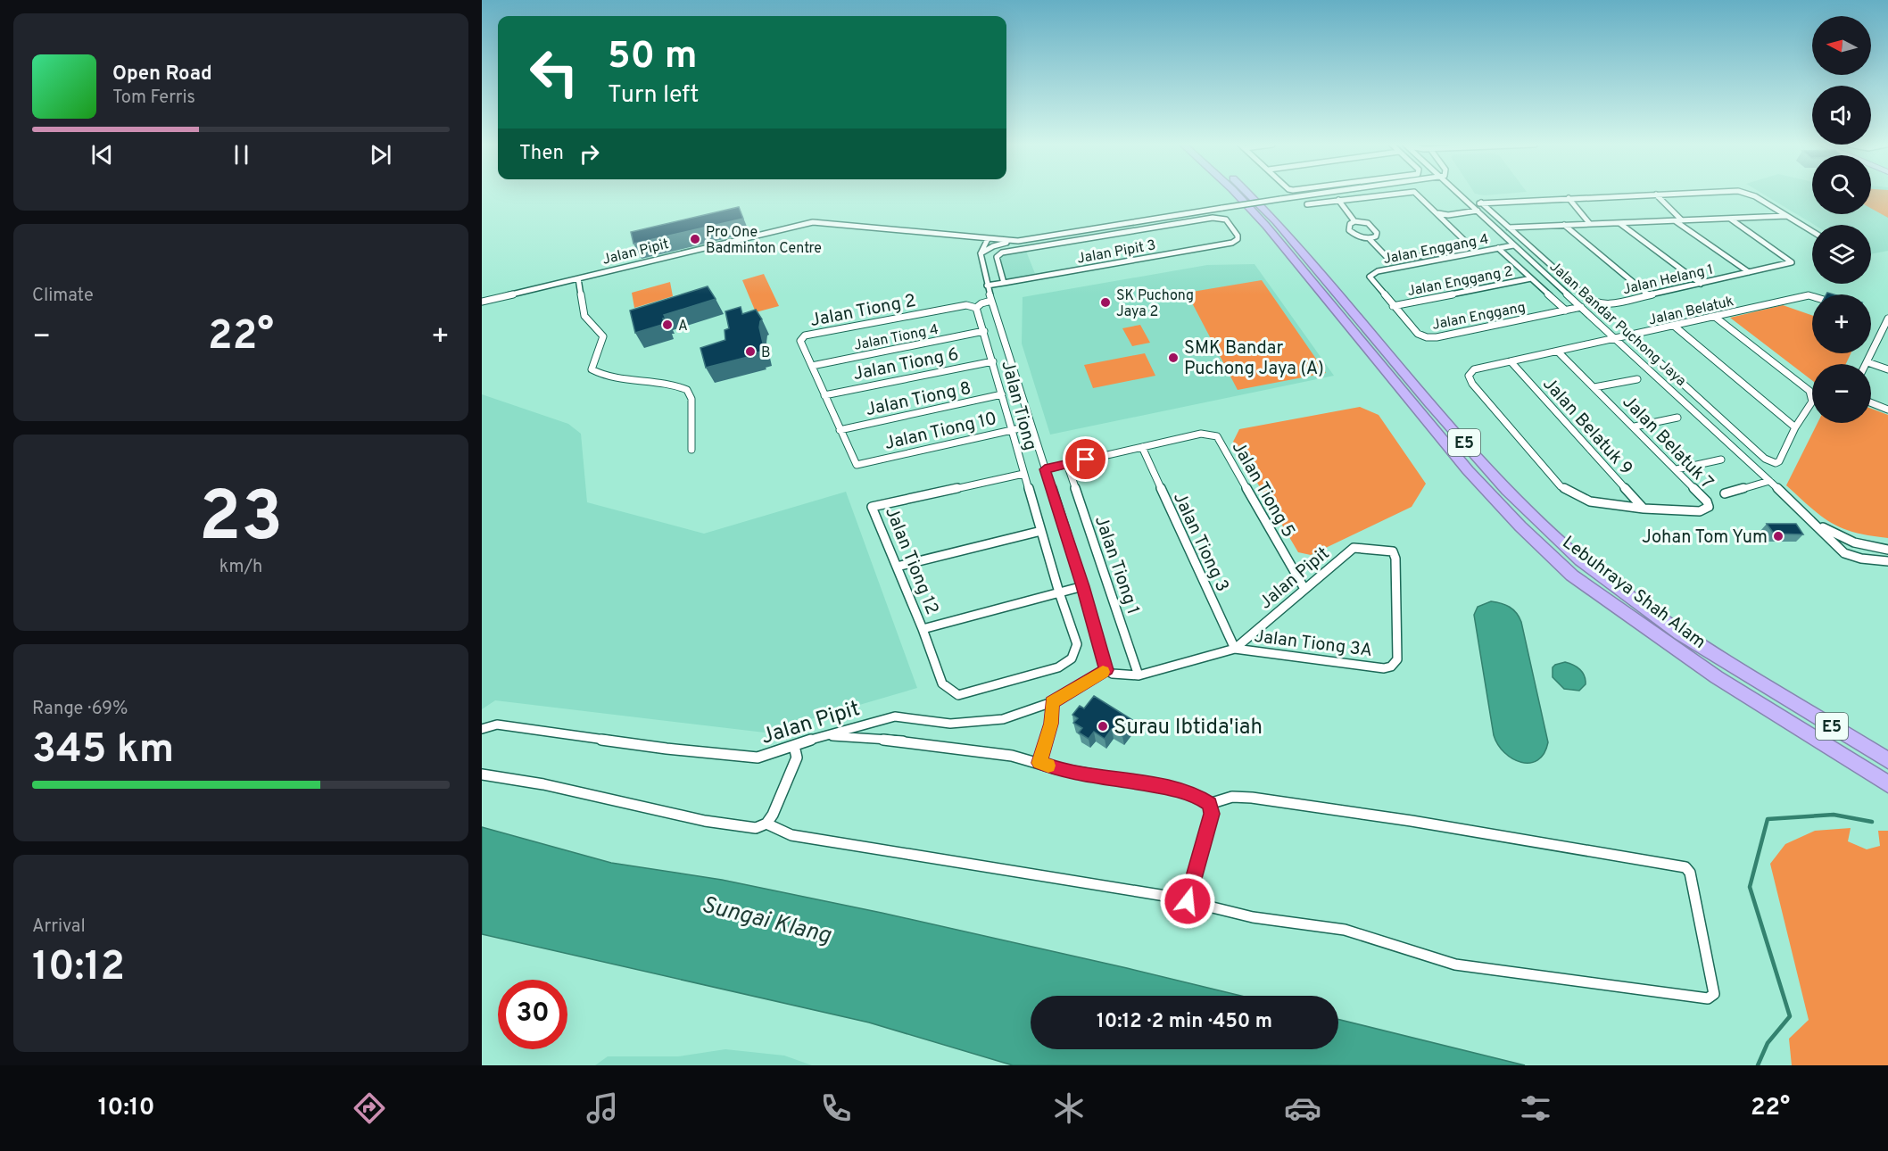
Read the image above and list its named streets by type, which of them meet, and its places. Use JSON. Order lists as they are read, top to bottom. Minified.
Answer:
{"streets":{"highway":["E5","Lebuhraya Shah Alam"],"street":["Jalan Enggang 4","Jalan Pipit","Jalan Pipit 3","Jalan Helang 1","Jalan Enggang 2","Jalan Tiong 2","Jalan Belatuk","Jalan Enggang","Jalan Bandar Puchong Jaya","Jalan Tiong 4","Jalan Tiong 6","Jalan Tiong 8","Jalan Tiong","Jalan Belatuk 9","Jalan Tiong 10","Jalan Belatuk 7","Jalan Tiong 5","Jalan Tiong 3","Jalan Tiong 12","Jalan Tiong 1","Jalan Tiong 3A"]},"crossings":[["Jalan Enggang 4","Jalan Enggang 2"],["Jalan Enggang 4","Jalan Enggang"],["Jalan Enggang 4","Jalan Bandar Puchong Jaya"],["Jalan Pipit","Jalan Bandar Puchong Jaya"],["Jalan Pipit","Jalan Tiong 5"],["Jalan Pipit","Jalan Tiong 3"],["Jalan Pipit","Jalan Tiong 1"],["Jalan Pipit","Jalan Tiong 3A"],["Jalan Enggang 2","Jalan Enggang"],["Jalan Tiong 2","Jalan Tiong 4"],["Jalan Tiong 2","Jalan Tiong 6"],["Jalan Tiong 2","Jalan Tiong 8"],["Jalan Tiong 2","Jalan Tiong"],["Jalan Tiong 2","Jalan Tiong 10"],["Jalan Belatuk","Jalan Bandar Puchong Jaya"],["Jalan Belatuk","Jalan Belatuk 9"],["Jalan Belatuk","Jalan Belatuk 7"],["Jalan Enggang","Jalan Bandar Puchong Jaya"],["Jalan Tiong 4","Jalan Tiong"],["Jalan Tiong 6","Jalan Tiong"],["Jalan Tiong 8","Jalan Tiong"],["Jalan Tiong","Jalan Tiong 10"],["Jalan Tiong","Jalan Tiong 12"],["Jalan Belatuk 9","Jalan Belatuk 7"],["Jalan Tiong 5","Jalan Tiong 3"],["Jalan Tiong 3","Jalan Tiong 3A"]],"water":["Sungai Klang"],"places":["Pro One Badminton Centre","SK Puchong Jaya 2","A","B","SMK Bandar Puchong Jaya (A)","Johan Tom Yum","Surau Ibtida'iah"],"north":"left","page":{"map_buttons":["+","−"],"turn":["50 m","Turn left"],"song":["Open Road","Tom Ferris"],"then":"Then","tile":["Climate",["23","km/h"],["Range · 69%","345 km"],["Arrival","10:12"]],"heat":["−","22°","+"],"limit":"30","trip":"10:12 · 2 min · 450 m","tabs":["10:10","22°"]}}
